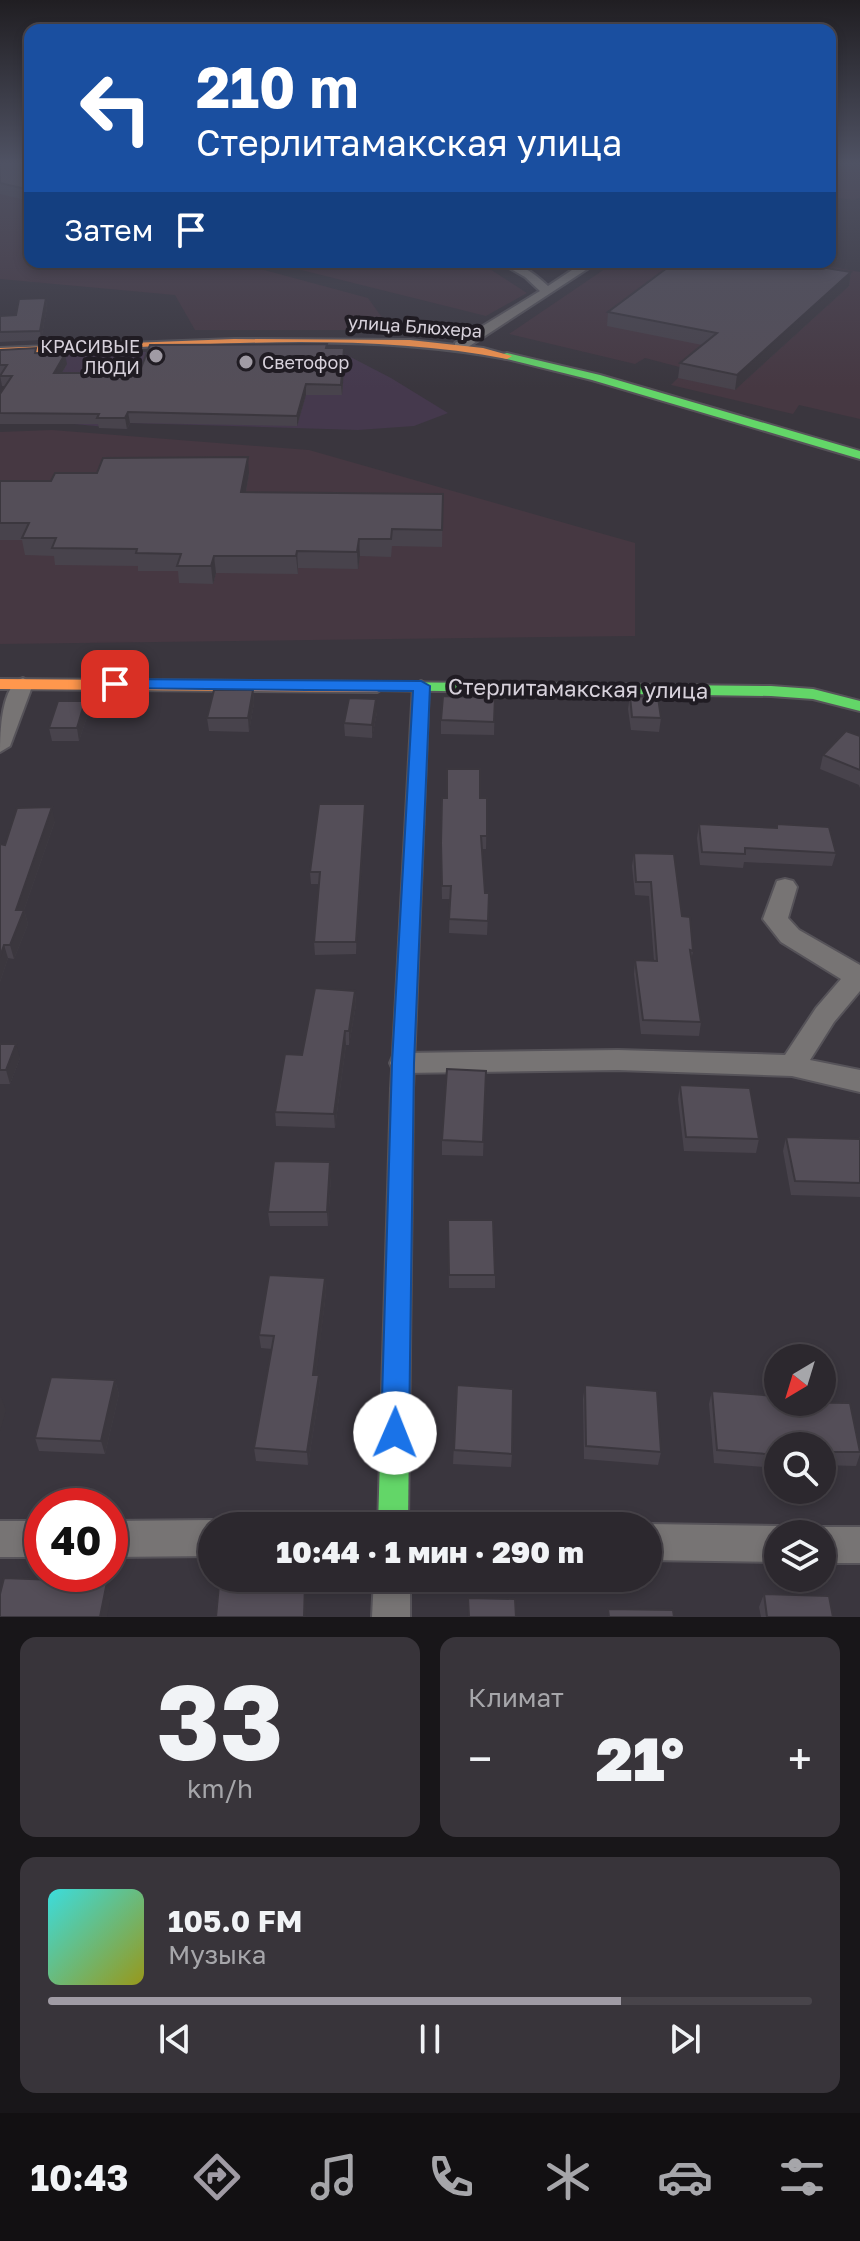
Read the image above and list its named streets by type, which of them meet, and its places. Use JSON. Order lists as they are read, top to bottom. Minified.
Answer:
{"streets":{"street":["улица Блюхера","Стерлитамакская улица"]},"places":["КРАСИВЫЕ ЛЮДИ","Светофор"],"north":"bottom left","page":{"turn":["210 m","Стерлитамакская улица"],"then":"Затем","limit":"40","trip":"10:44 · 1 мин · 290 m","tile":[["33","km/h"],"Климат"],"heat":["−","21°","+"],"song":["105.0 FM","Музыка"],"tabs":"10:43"}}
